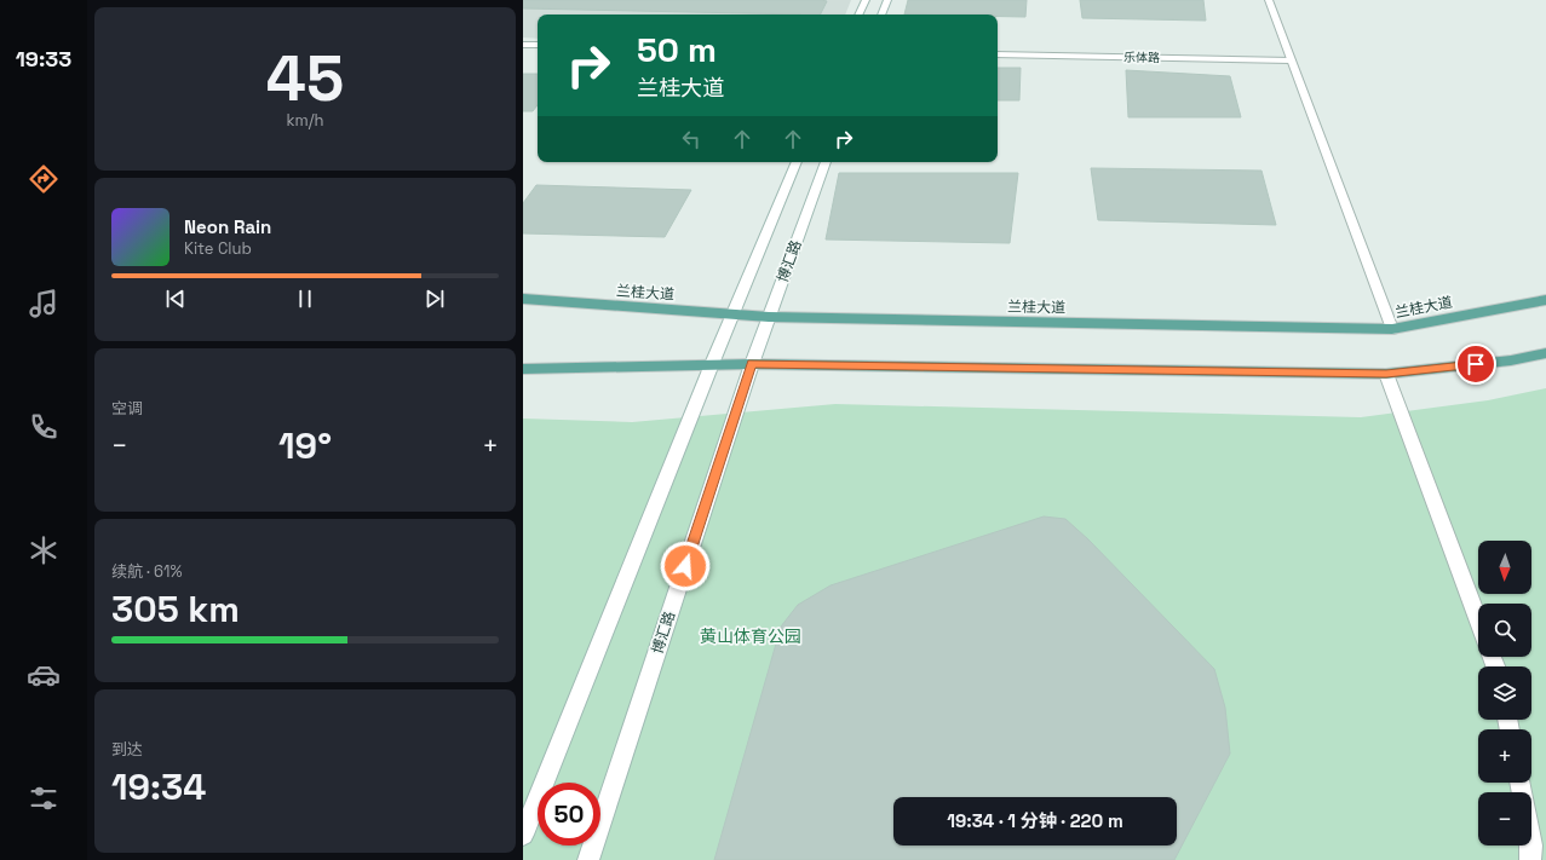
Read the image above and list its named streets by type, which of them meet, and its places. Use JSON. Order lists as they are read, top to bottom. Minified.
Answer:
{"streets":{"main road":["乐体路","博汇路","兰桂大道"]},"crossings":[["博汇路","兰桂大道"]],"parks":["黄山体育公园"],"north":"bottom","page":{"tabs":"19:33","tile":[["45","km/h"],"空调",["续航 · 61%","305 km"],["到达","19:34"]],"turn":["50 m","兰桂大道"],"song":["Neon Rain","Kite Club"],"heat":["−","19°","+"],"map_buttons":["+","−"],"limit":"50","trip":"19:34 · 1 分钟 · 220 m"}}
